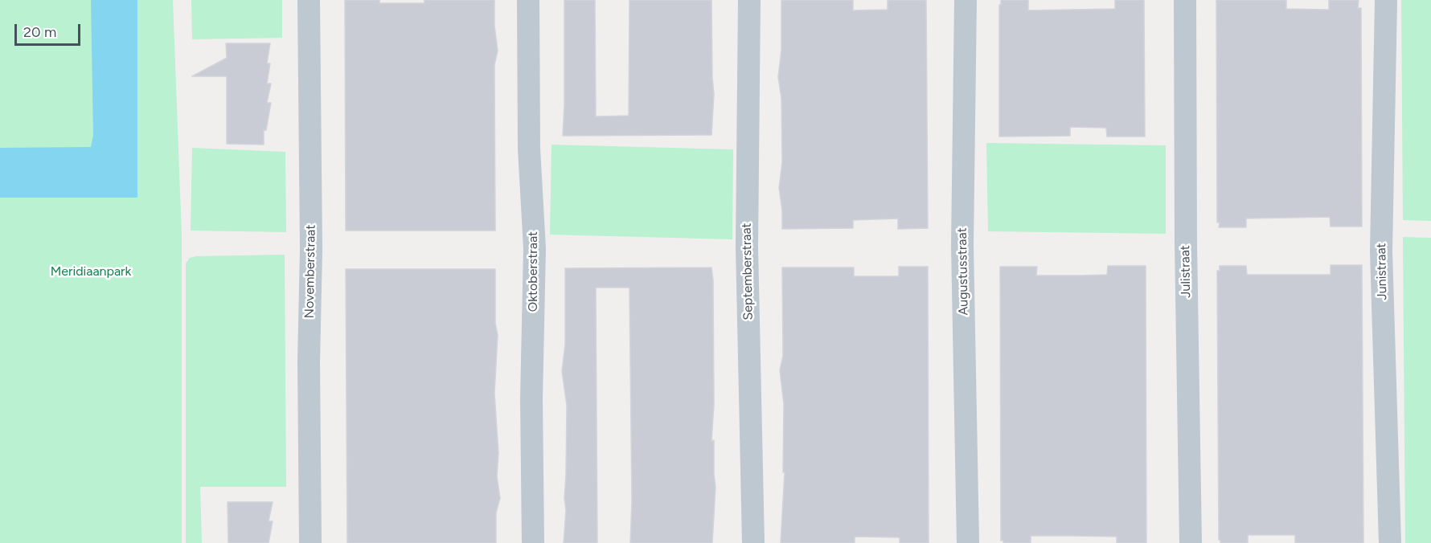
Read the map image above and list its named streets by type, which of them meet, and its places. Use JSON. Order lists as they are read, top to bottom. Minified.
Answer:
{"streets":{"street":["Novemberstraat","Oktoberstraat","Septemberstraat","Augustusstraat","Julistraat","Junistraat"]},"parks":["Meridiaanpark"],"scale_bar":"20 m"}
